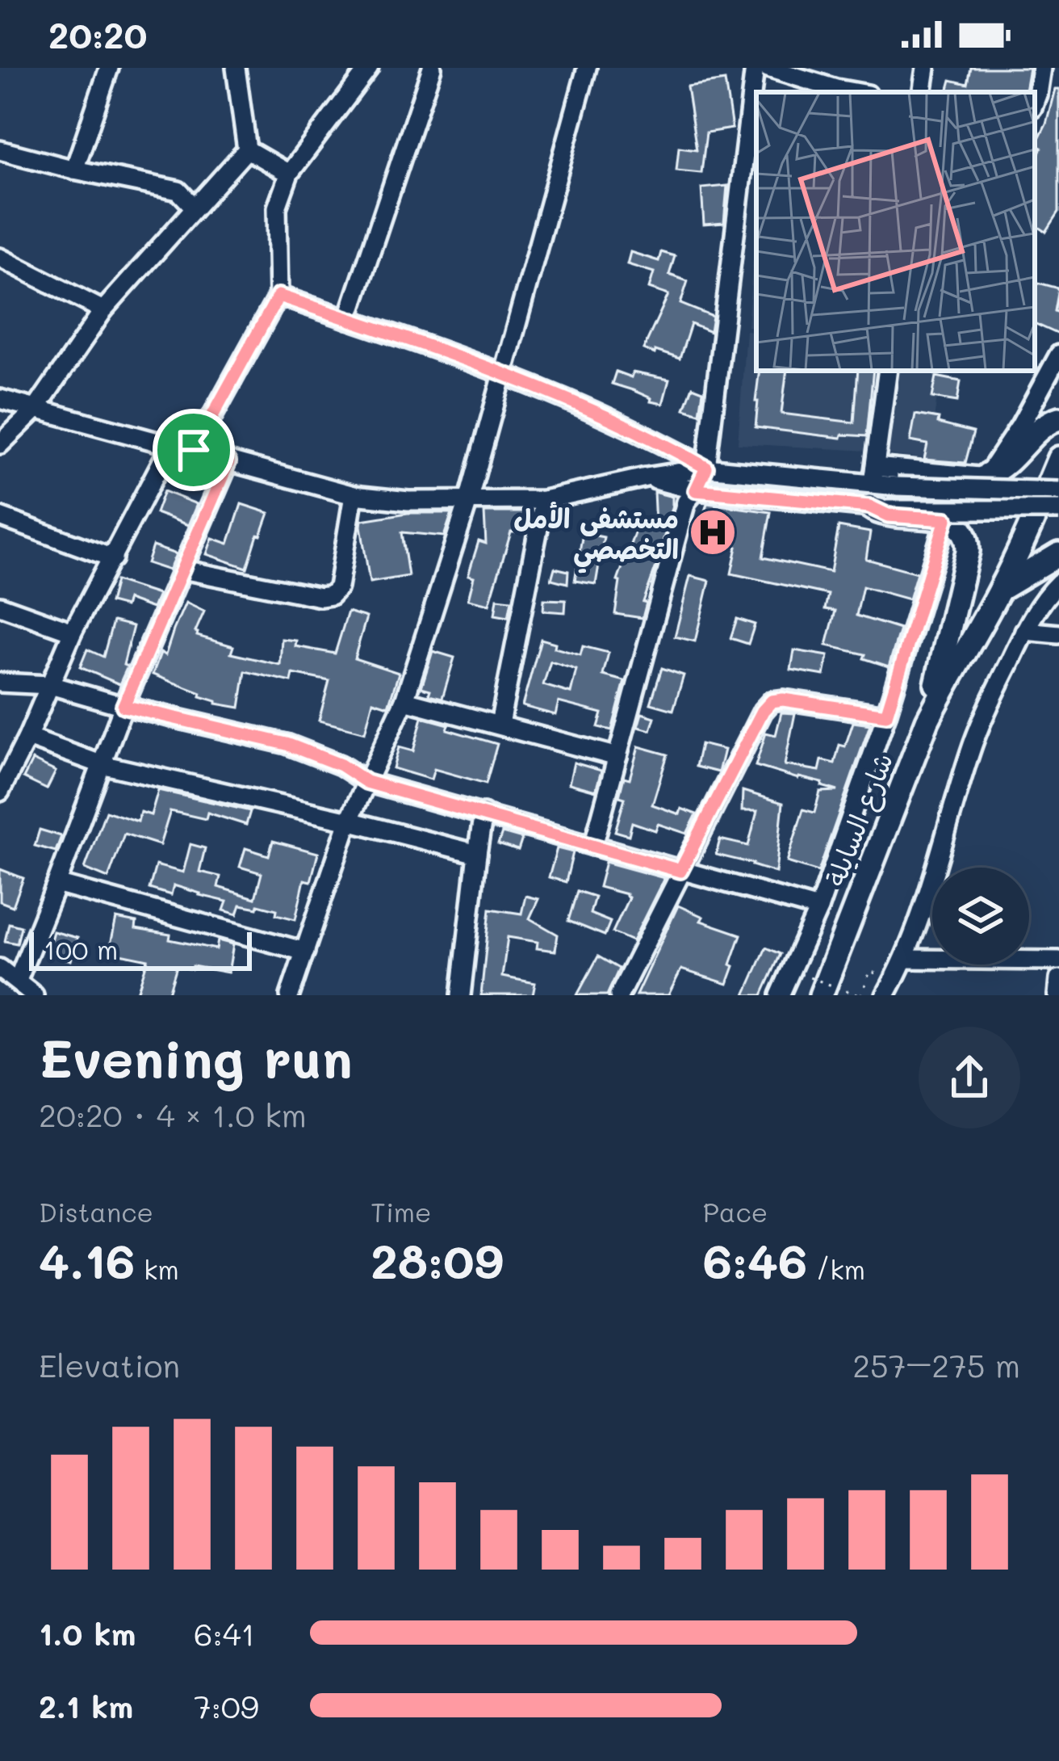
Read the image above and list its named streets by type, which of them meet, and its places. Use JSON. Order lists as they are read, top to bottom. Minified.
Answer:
{"streets":{"main road":["شارع السايلة"]},"places":{"hospital":["مستشفى الأمل التخصصي"]},"scale_bar":"100 m","page":{"status":"20:20","scale":"100 m","heading":["Evening run","20:20 · 4 × 1.0 km"],"stats":[["Distance","4.16 km"],["Time","28:09"],["Pace","6:46 /km"]],"chart":["Elevation","257–275 m"],"list":[{"name":"1.0 km","note":"6:41"},{"name":"2.1 km","note":"7:09"}]}}
